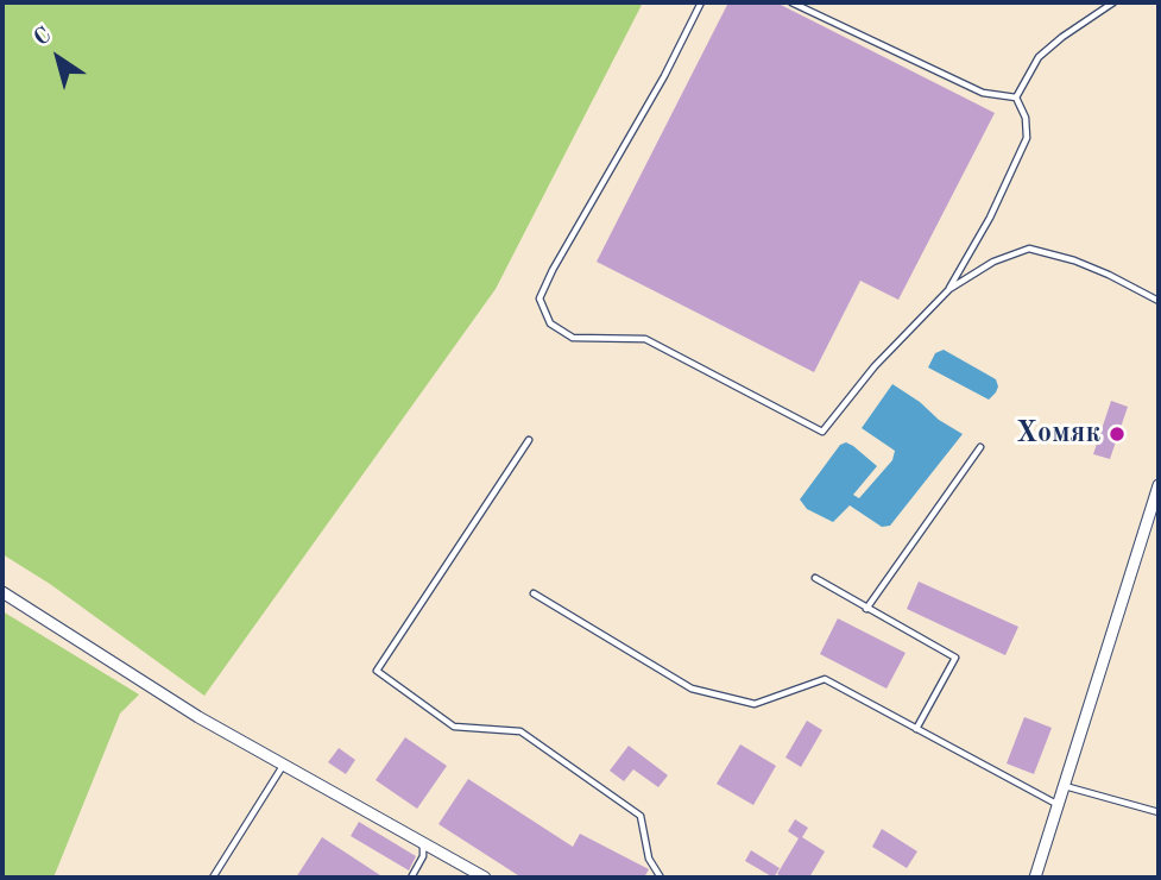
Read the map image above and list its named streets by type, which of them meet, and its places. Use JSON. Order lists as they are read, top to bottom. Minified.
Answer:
{"places":["Хомяк"],"north":"top left"}
